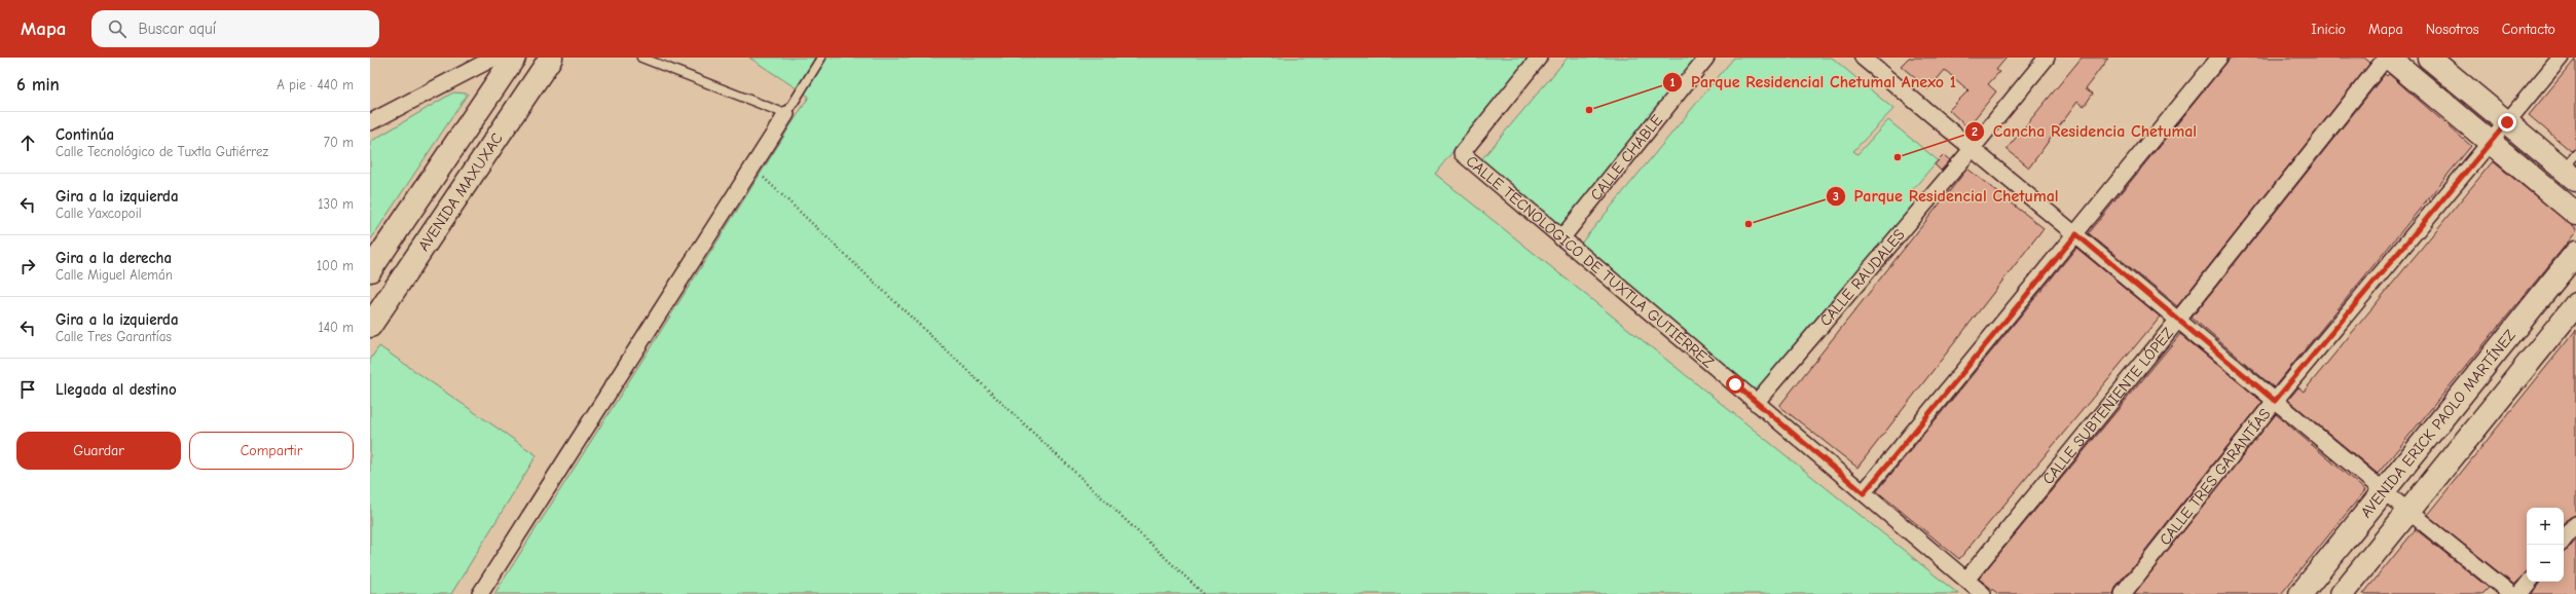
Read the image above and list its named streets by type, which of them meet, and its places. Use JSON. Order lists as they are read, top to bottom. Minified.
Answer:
{"streets":{"main road":["AVENIDA MAXUXAC","AVENIDA ERICK PAOLO MARTÍNEZ"],"street":["CALLE CHABLE","CALLE TECNOLÓGICO DE TUXTLA GUTIÉRREZ","CALLE RAUDALES","CALLE SUBTENIENTE LÓPEZ","CALLE TRES GARANTÍAS"]},"crossings":[["CALLE CHABLE","CALLE TECNOLÓGICO DE TUXTLA GUTIÉRREZ"],["CALLE TECNOLÓGICO DE TUXTLA GUTIÉRREZ","CALLE RAUDALES"],["CALLE TECNOLÓGICO DE TUXTLA GUTIÉRREZ","CALLE SUBTENIENTE LÓPEZ"]],"places":["Parque Residencial Chetumal Anexo 1","Cancha Residencia Chetumal","Parque Residencial Chetumal"],"page":{"header":"Mapa","search":"Buscar aquí","nav":["Inicio","Mapa","Nosotros","Contacto"],"heading":["6 min","A pie · 440 m"],"list":[["Continúa","Calle Tecnológico de Tuxtla Gutiérrez","70 m"],["Gira a la izquierda","Calle Yaxcopoil","130 m"],["Gira a la derecha","Calle Miguel Alemán","100 m"],["Gira a la izquierda","Calle Tres Garantías","140 m"],"Llegada al destino"],"buttons":["Guardar","Compartir"],"map_buttons":["+","−"]}}
